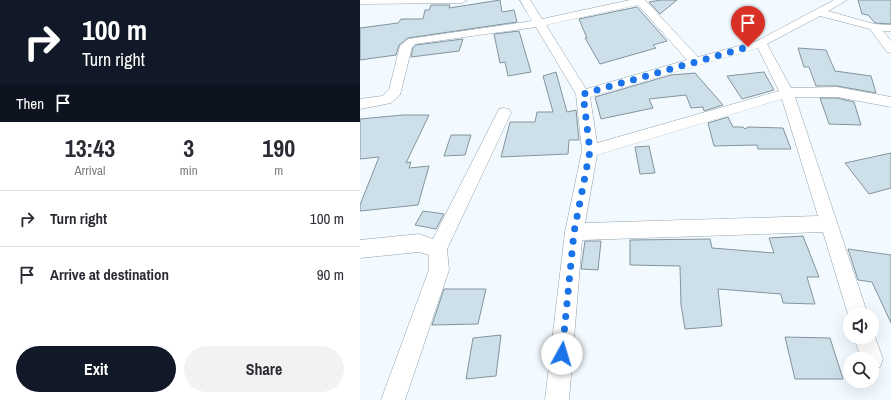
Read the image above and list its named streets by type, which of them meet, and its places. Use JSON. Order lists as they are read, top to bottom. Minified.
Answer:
{"page":{"turn":["100 m","Turn right"],"then":"Then","eta":["13:43","Arrival","3","min","190","m"],"list":[{"name":"Turn right","value":"100 m"},{"name":"Arrive at destination","value":"90 m"}],"buttons":["Exit","Share"]}}
